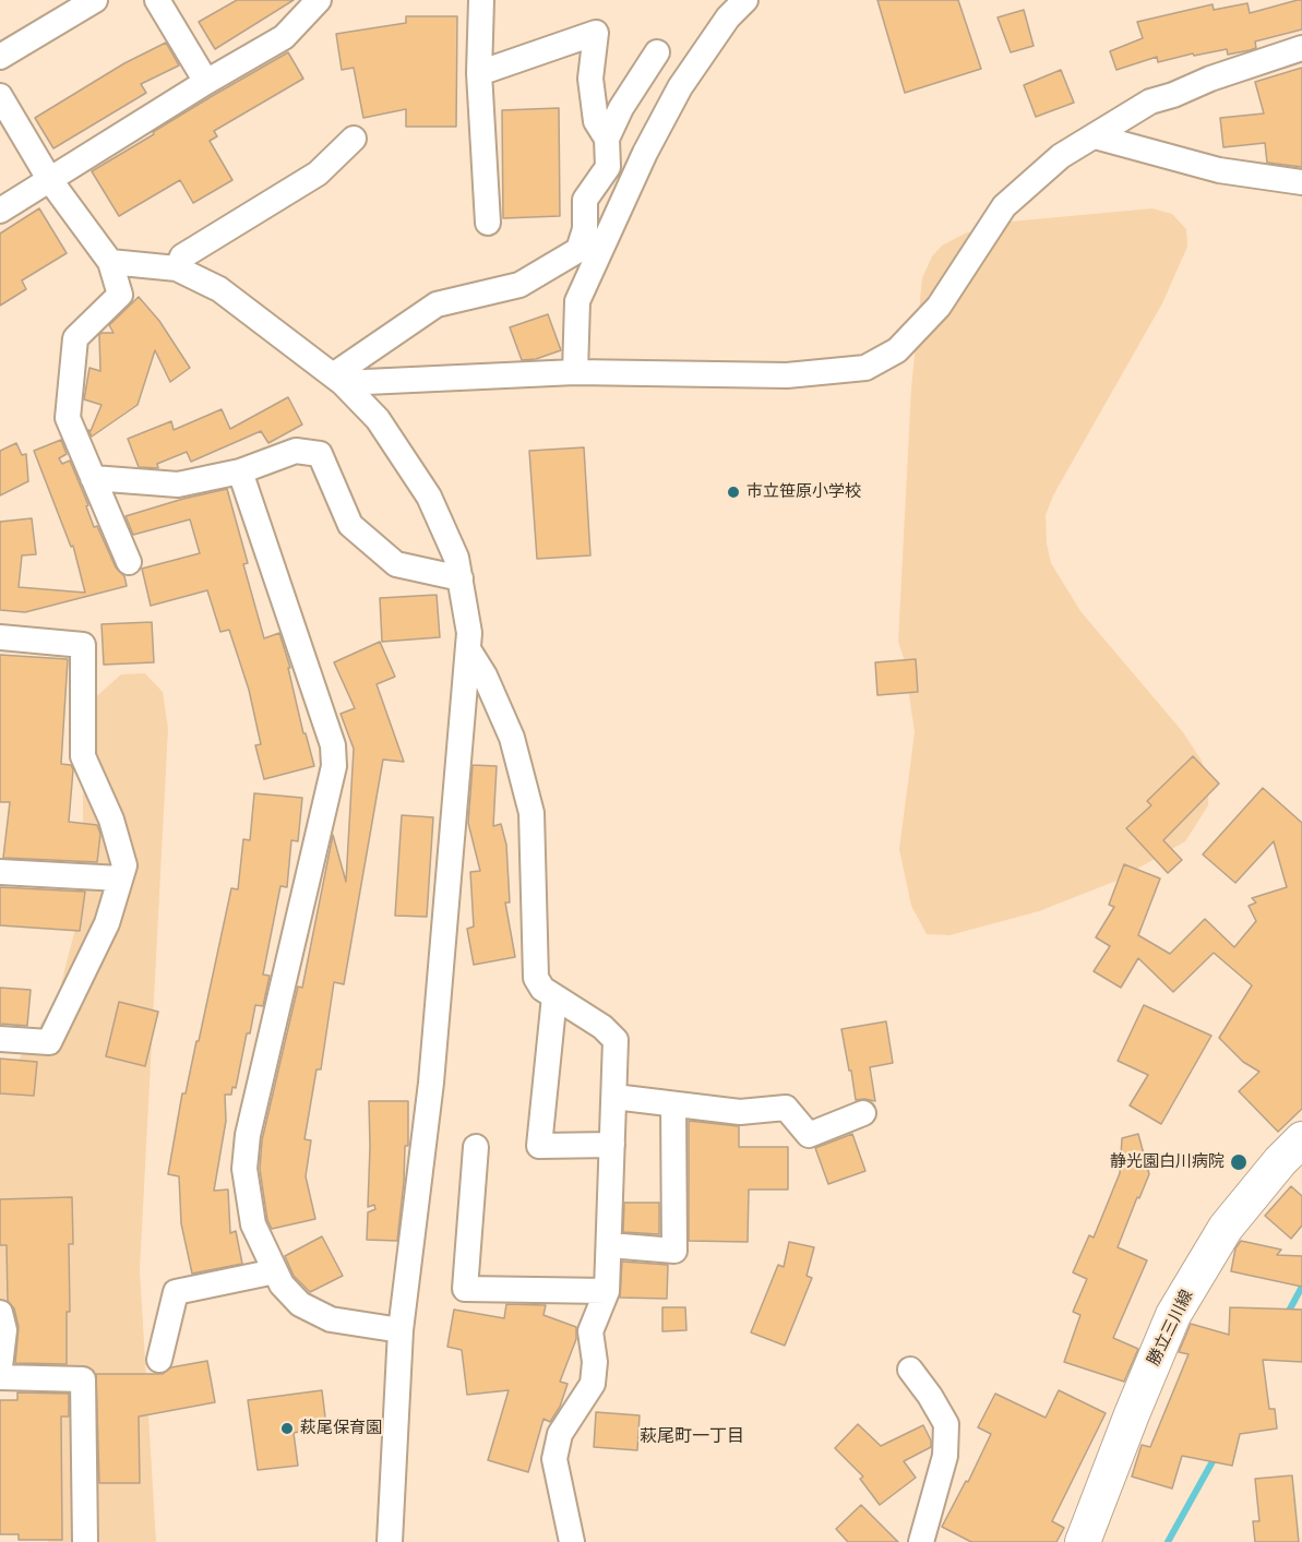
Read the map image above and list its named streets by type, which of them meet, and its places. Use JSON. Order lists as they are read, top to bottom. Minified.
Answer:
{"streets":{"main road":["勝立三川線"]},"districts":["萩尾町一丁目"],"places":["市立笹原小学校","静光園白川病院","萩尾保育園"]}
